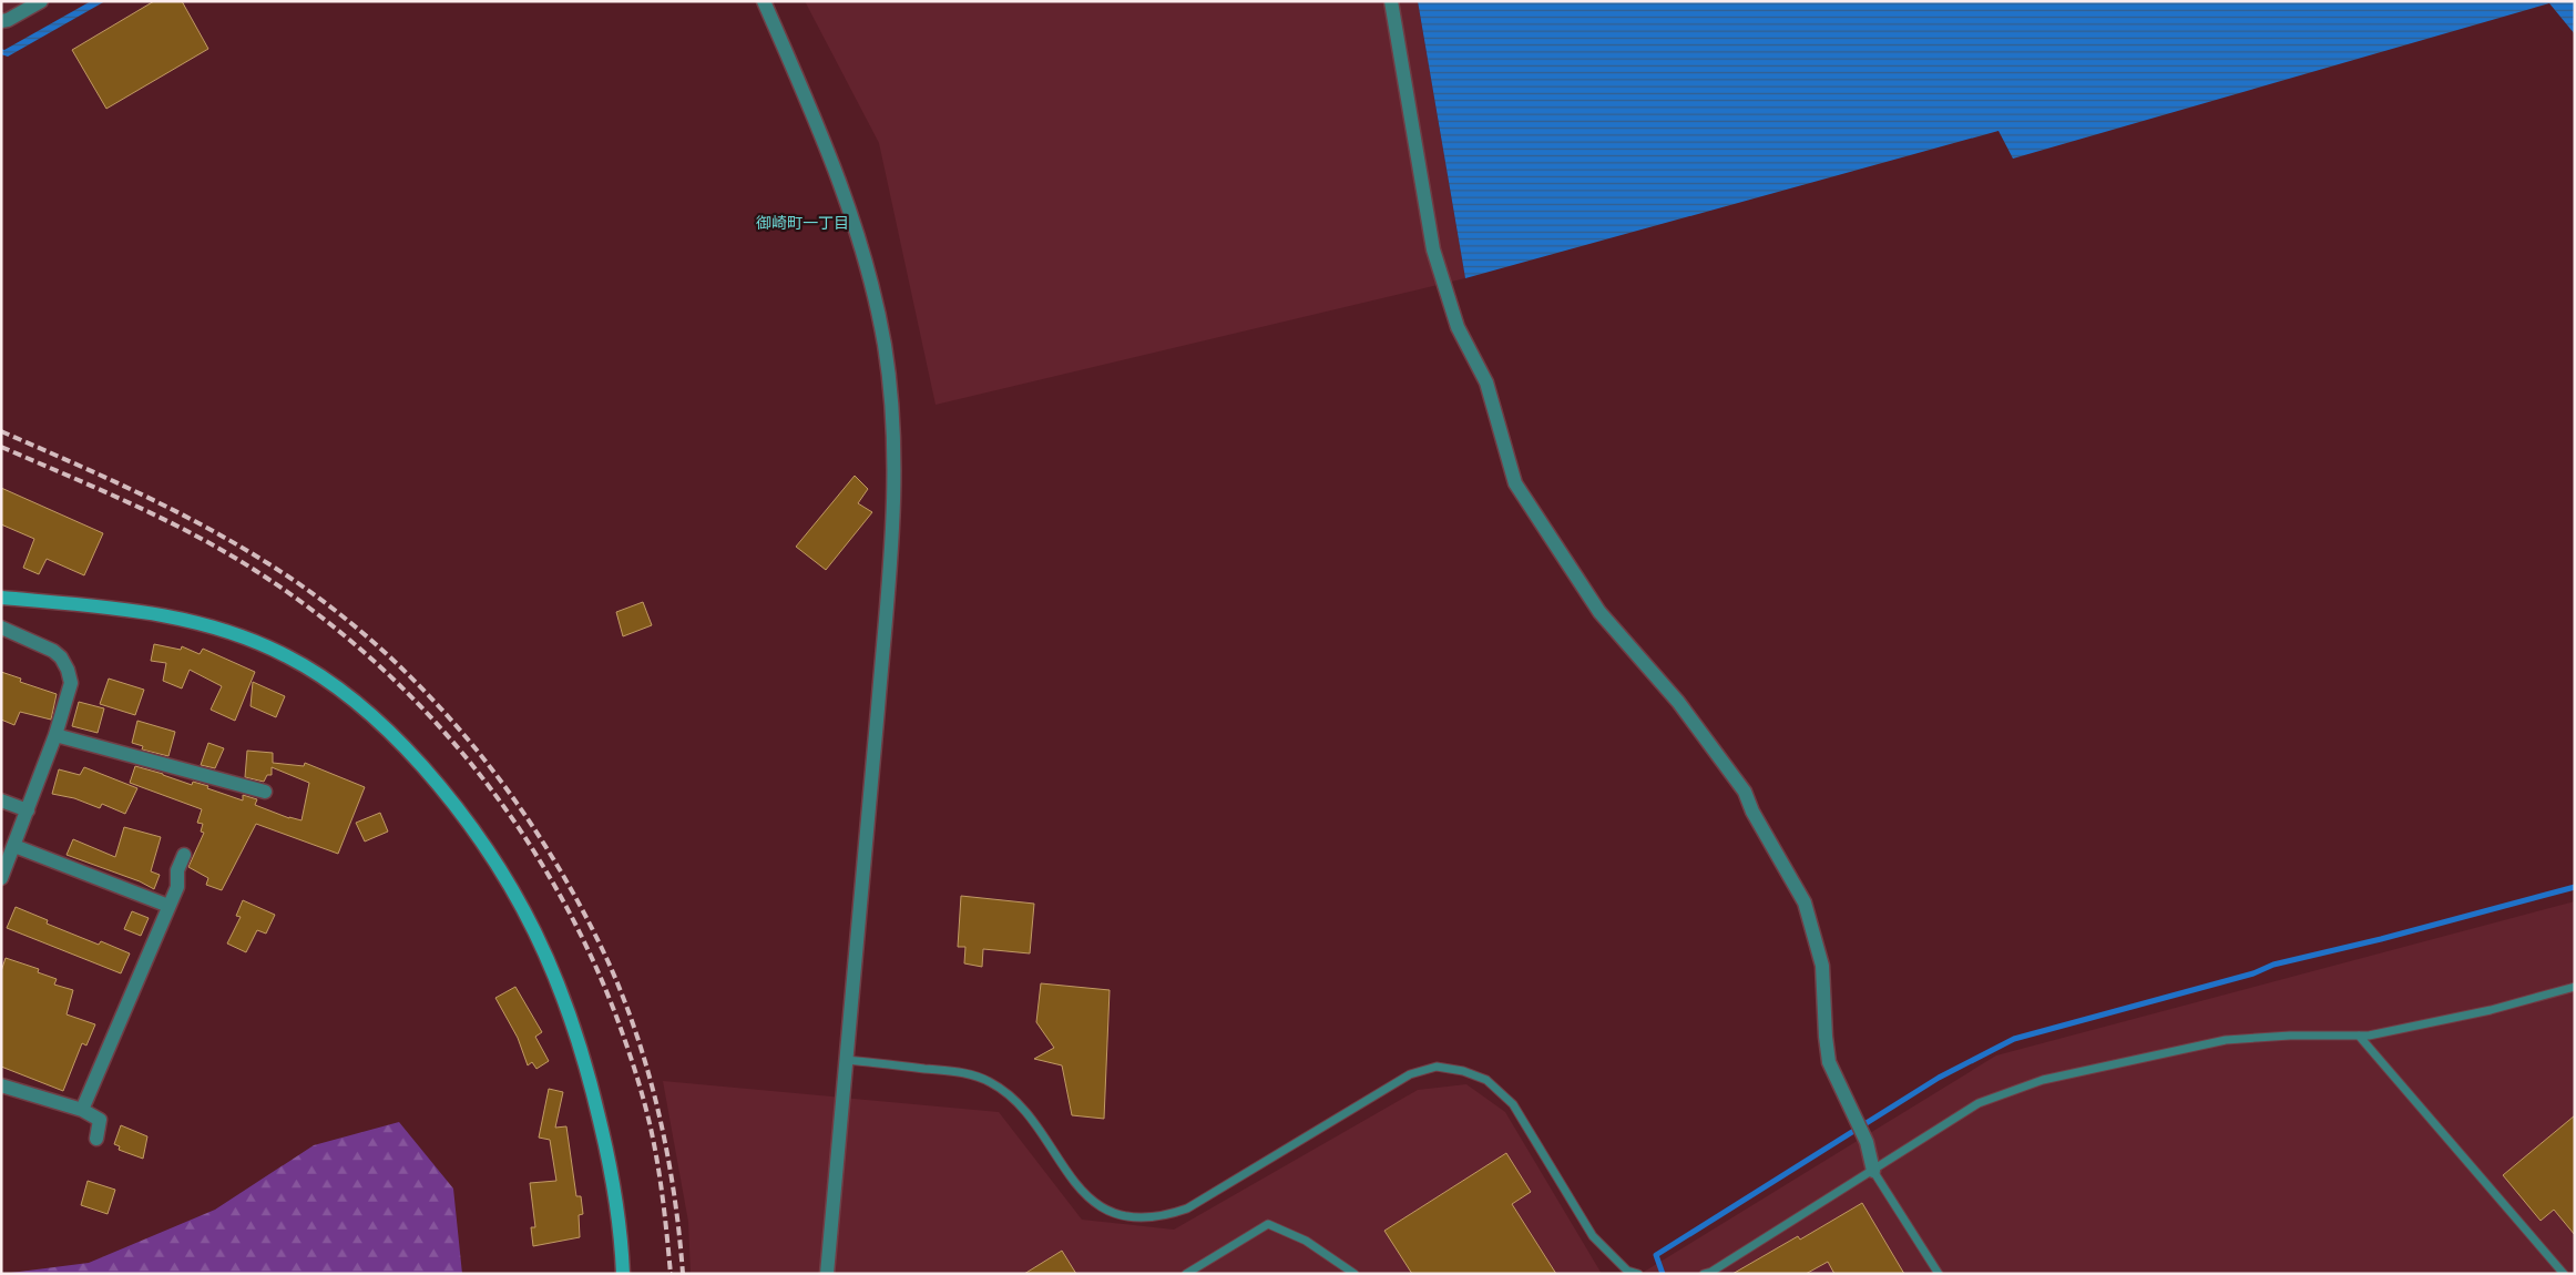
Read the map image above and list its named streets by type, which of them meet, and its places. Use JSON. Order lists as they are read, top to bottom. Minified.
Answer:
{"districts":["御崎町一丁目"]}
